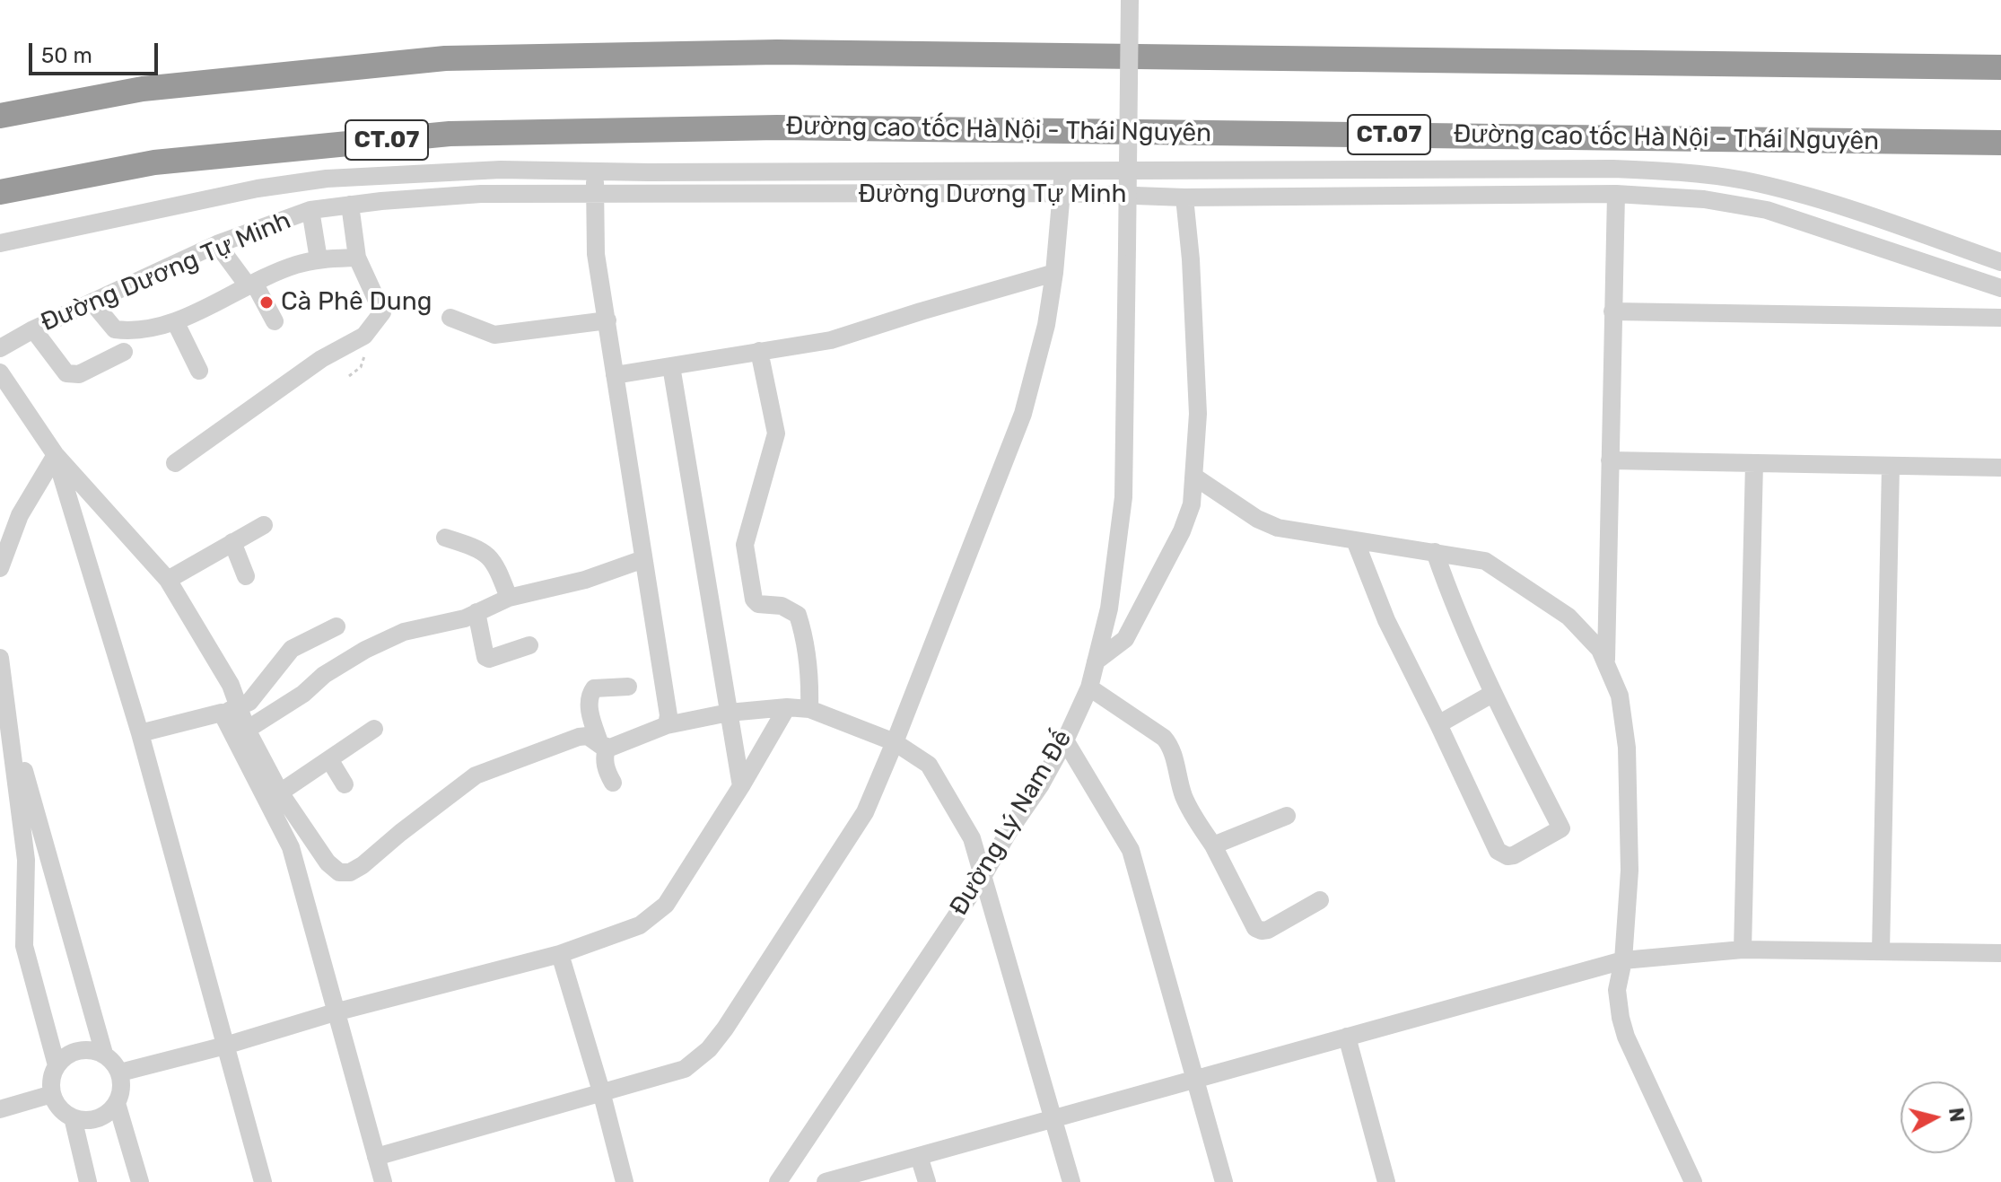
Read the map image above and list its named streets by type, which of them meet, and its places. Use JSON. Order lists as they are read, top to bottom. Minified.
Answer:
{"streets":{"highway":["Đường cao tốc Hà Nội - Thái Nguyên","CT.07"],"street":["Đường Dương Tự Minh","Đường Lý Nam Đế"]},"places":["Cà Phê Dung"],"scale_bar":"50 m","north":"right"}
